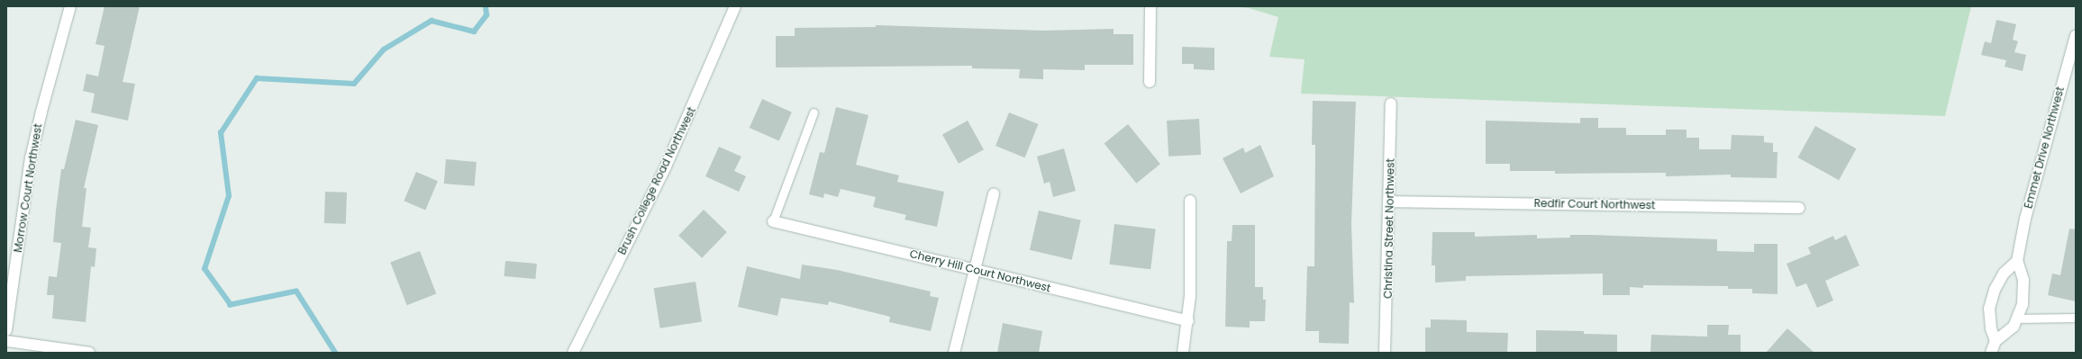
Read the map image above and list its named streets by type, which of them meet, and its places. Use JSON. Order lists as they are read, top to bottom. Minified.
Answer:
{"streets":{"street":["Emmet Drive Northwest","Brush College Road Northwest","Morrow Court Northwest","Redfir Court Northwest","Christina Street Northwest","Cherry Hill Court Northwest"]},"crossings":[["Redfir Court Northwest","Christina Street Northwest"]]}
